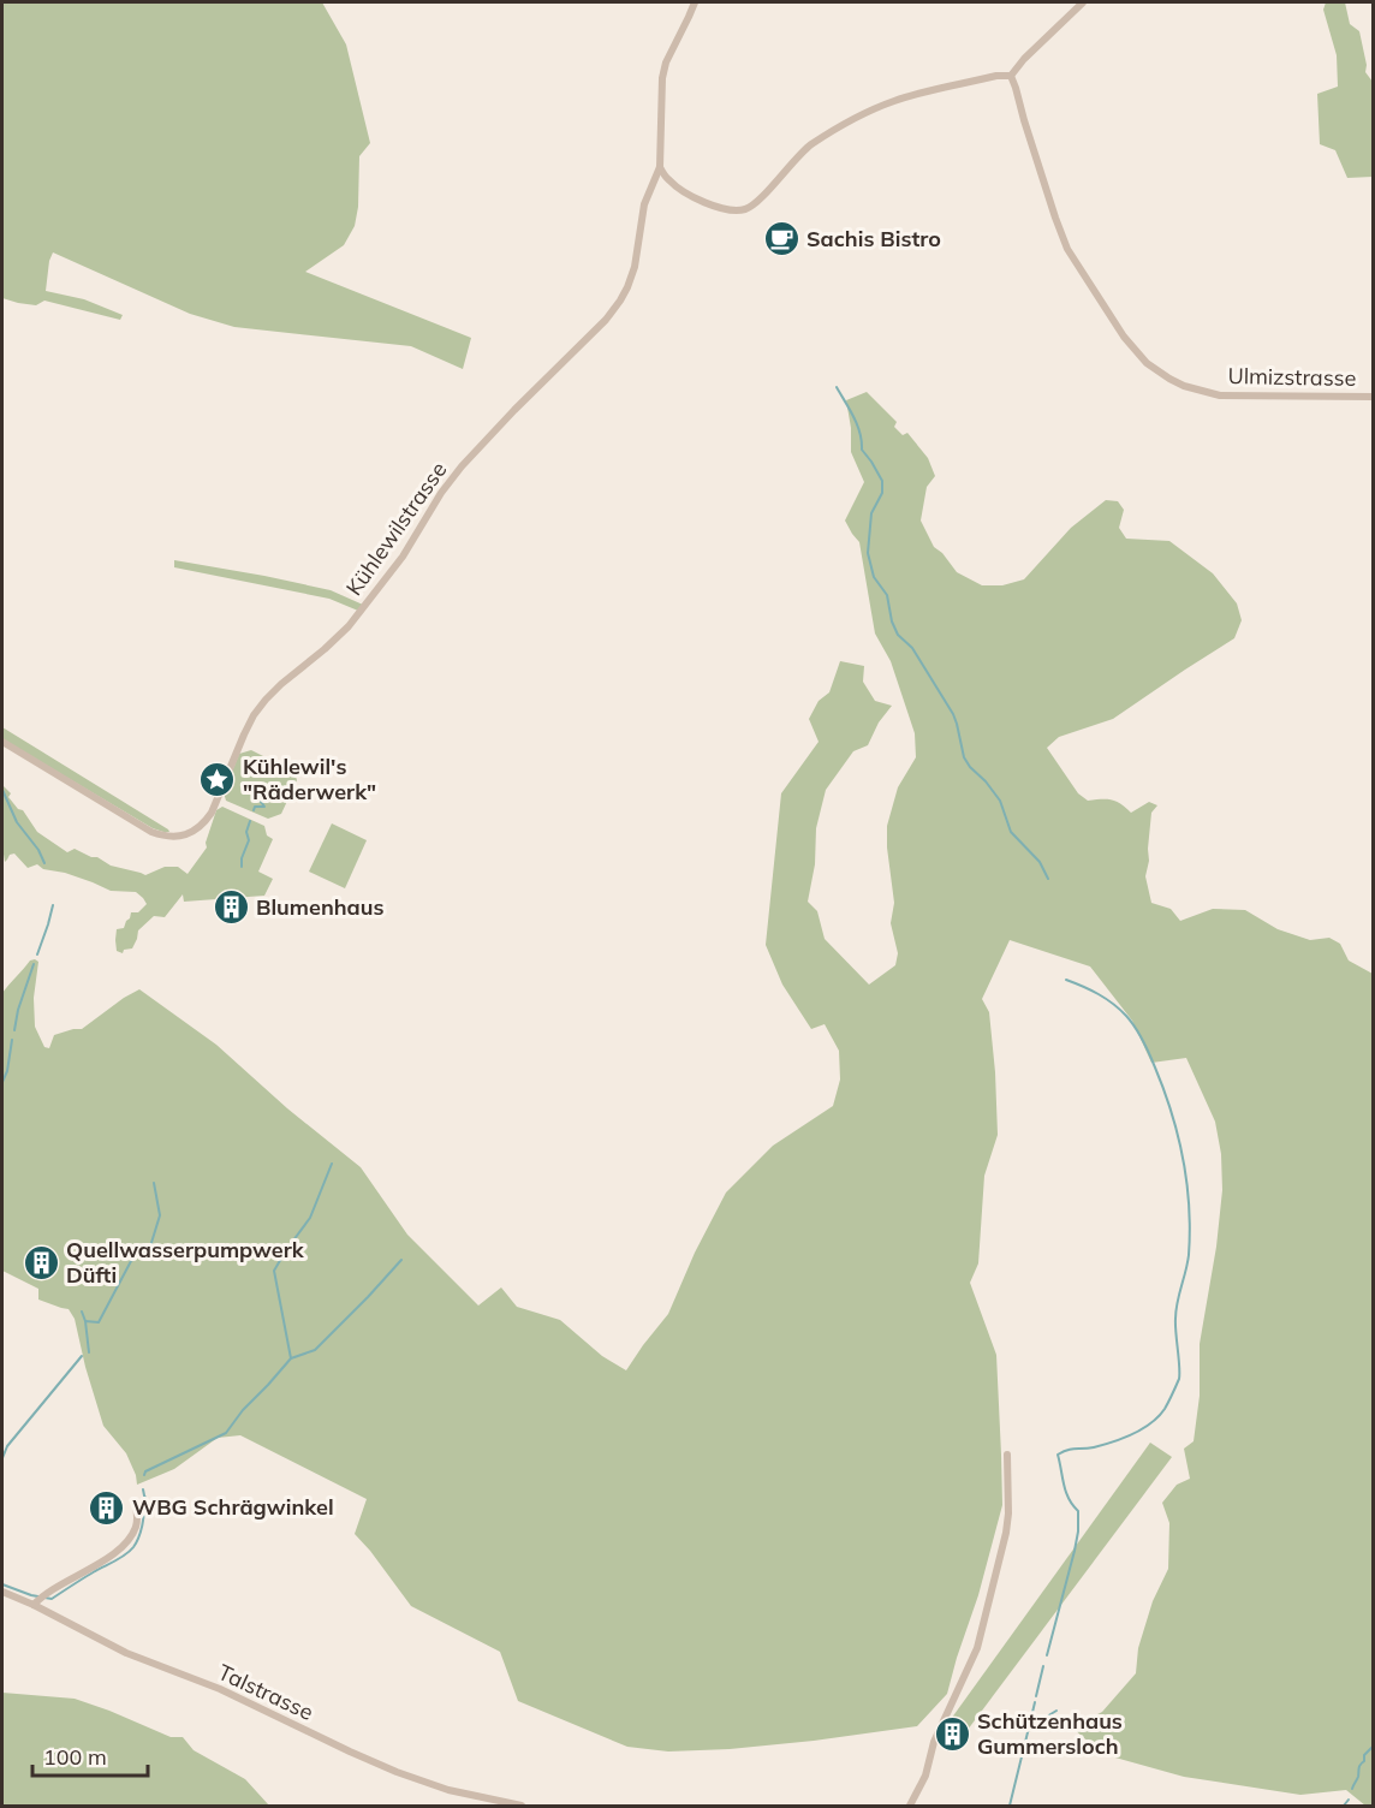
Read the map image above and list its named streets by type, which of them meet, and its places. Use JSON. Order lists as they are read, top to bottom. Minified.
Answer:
{"streets":{"street":["Ulmizstrasse","Kühlewilstrasse","Talstrasse"]},"places":{"cafe":["Sachis Bistro"],"place":["Kühlewil's \"Räderwerk\""],"building":["Blumenhaus","Quellwasserpumpwerk Düfti","WBG Schrägwinkel","Schützenhaus Gummersloch"]},"scale_bar":"100 m"}
